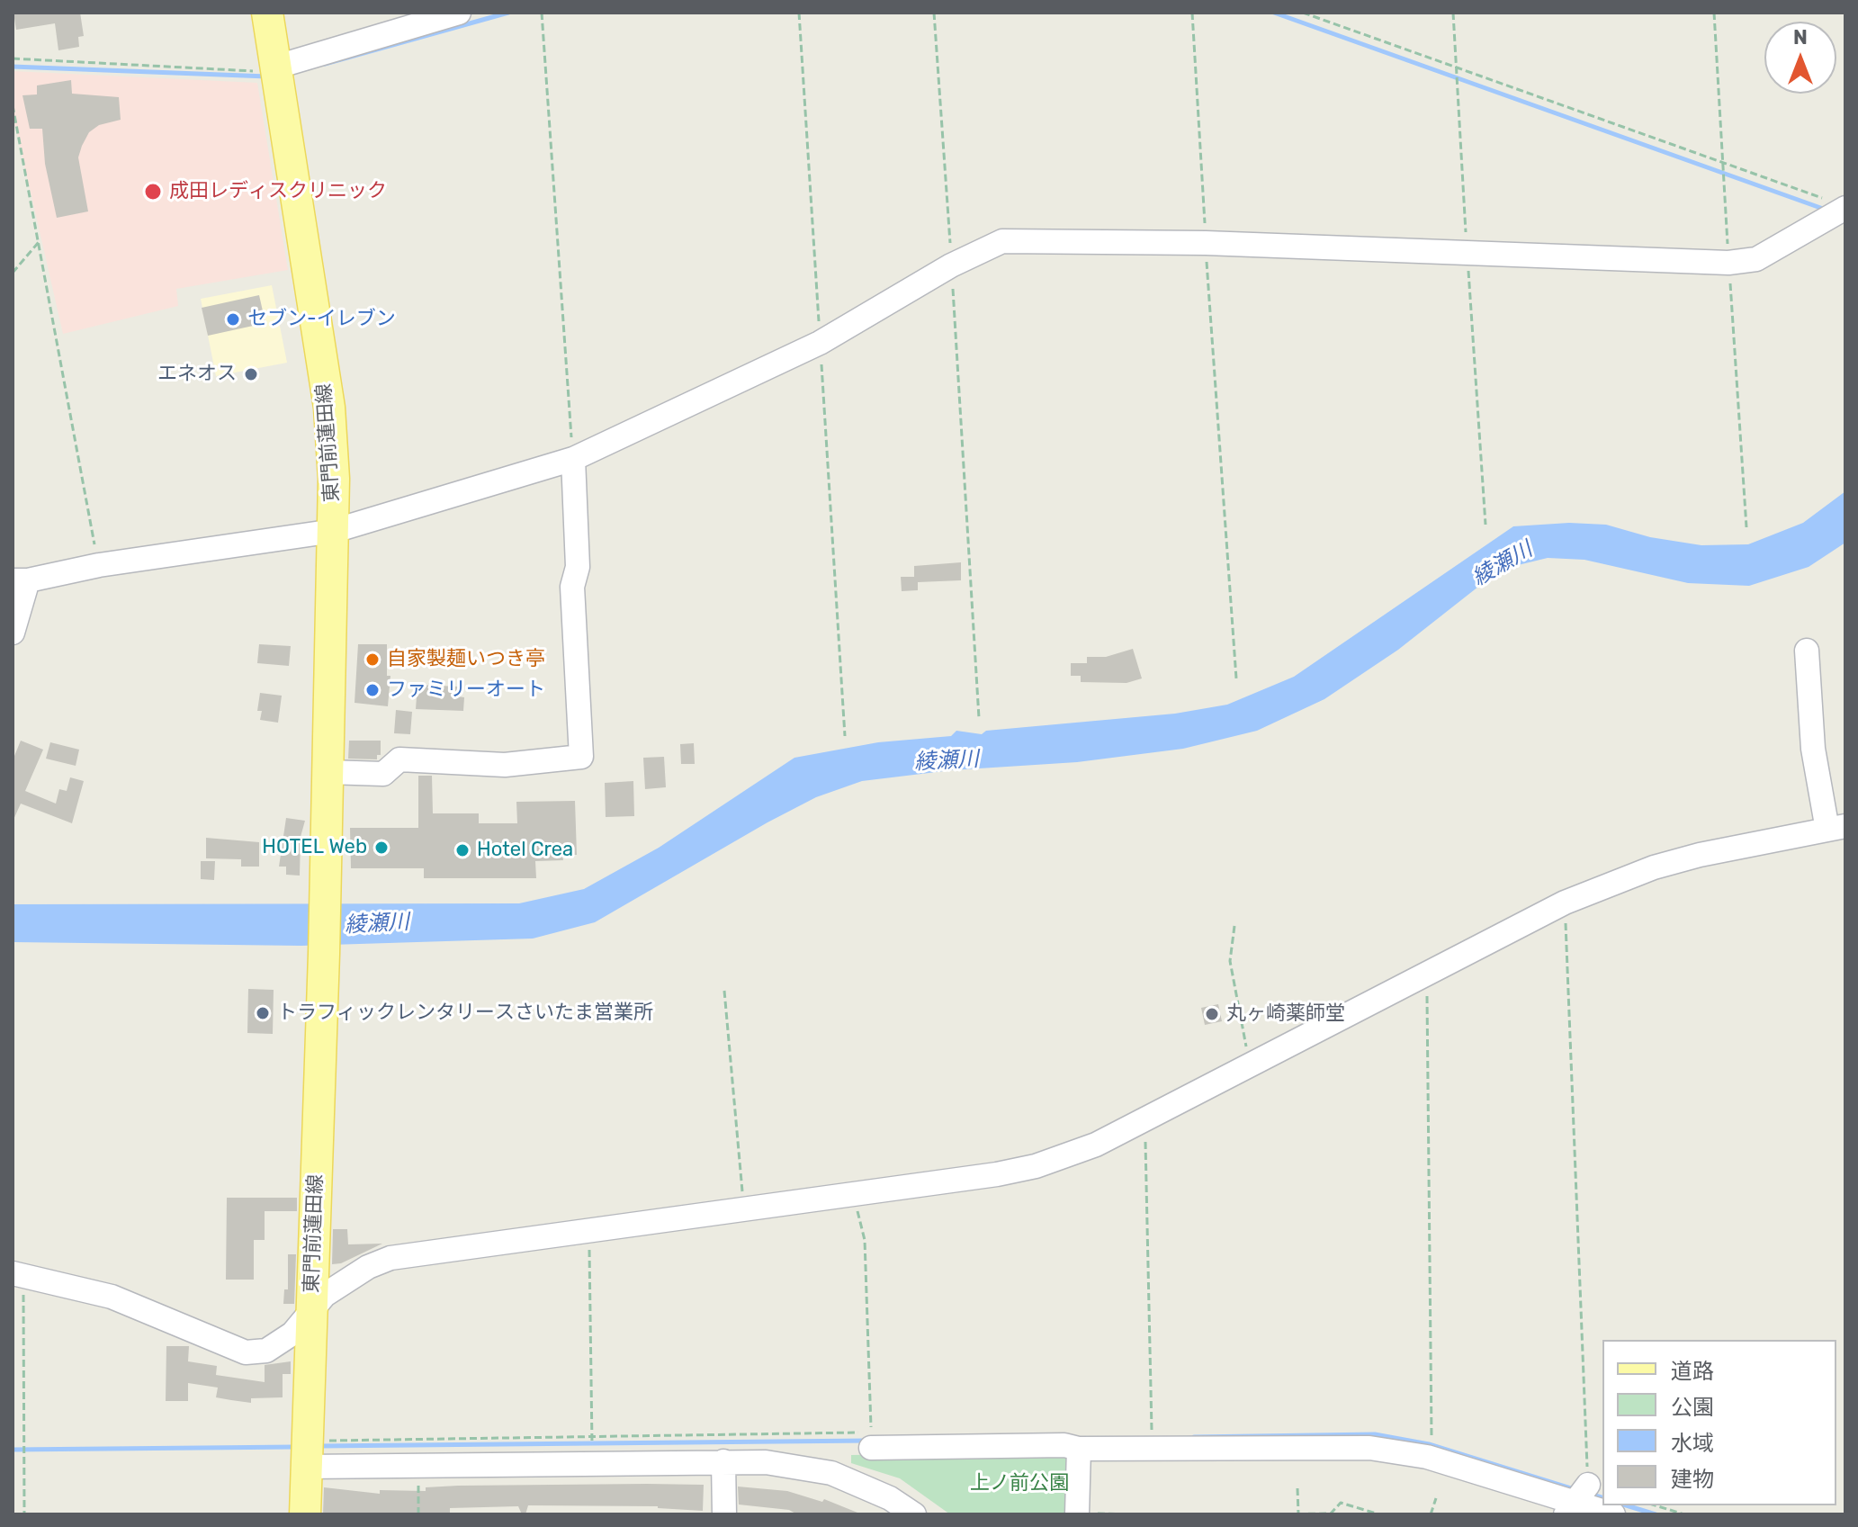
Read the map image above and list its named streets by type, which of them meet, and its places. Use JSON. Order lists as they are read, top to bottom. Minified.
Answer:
{"streets":{"main road":["東門前蓮田線"]},"water":["綾瀬川"],"parks":["上ノ前公園"],"places":["成田レディスクリニック","セブン-イレブン","エネオス","自家製麺いつき亭","ファミリーオート","HOTEL Web","Hotel Crea","トラフィックレンタリースさいたま営業所","丸ヶ崎薬師堂"],"legend":["道路","公園","水域","建物"],"north":"top"}
